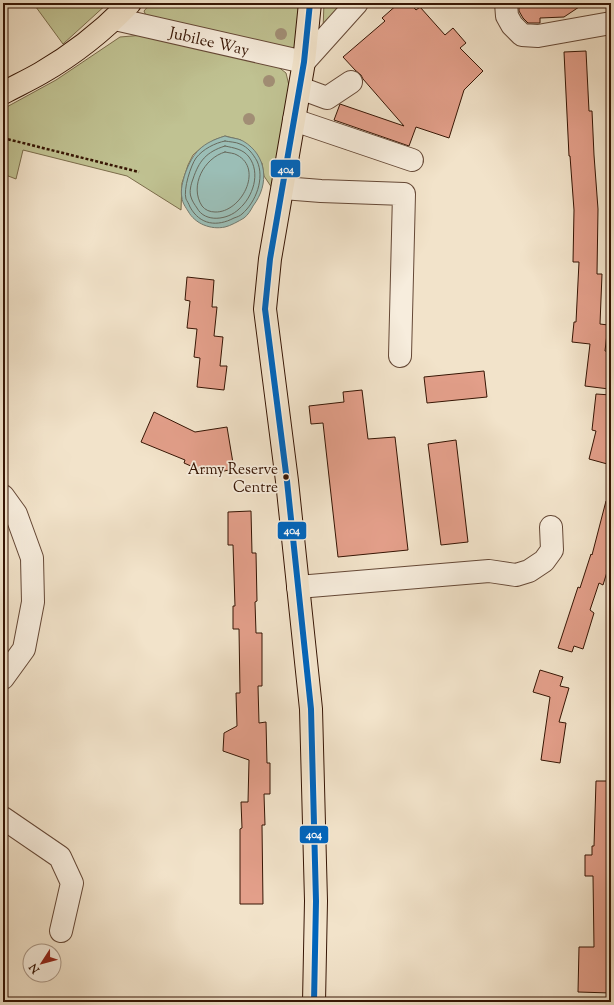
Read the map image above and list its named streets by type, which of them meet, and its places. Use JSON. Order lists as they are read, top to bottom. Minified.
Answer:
{"streets":{"street":["Jubilee Way"]},"places":["Army Reserve Centre"],"lines":["transit line 404"],"north":"bottom left"}
